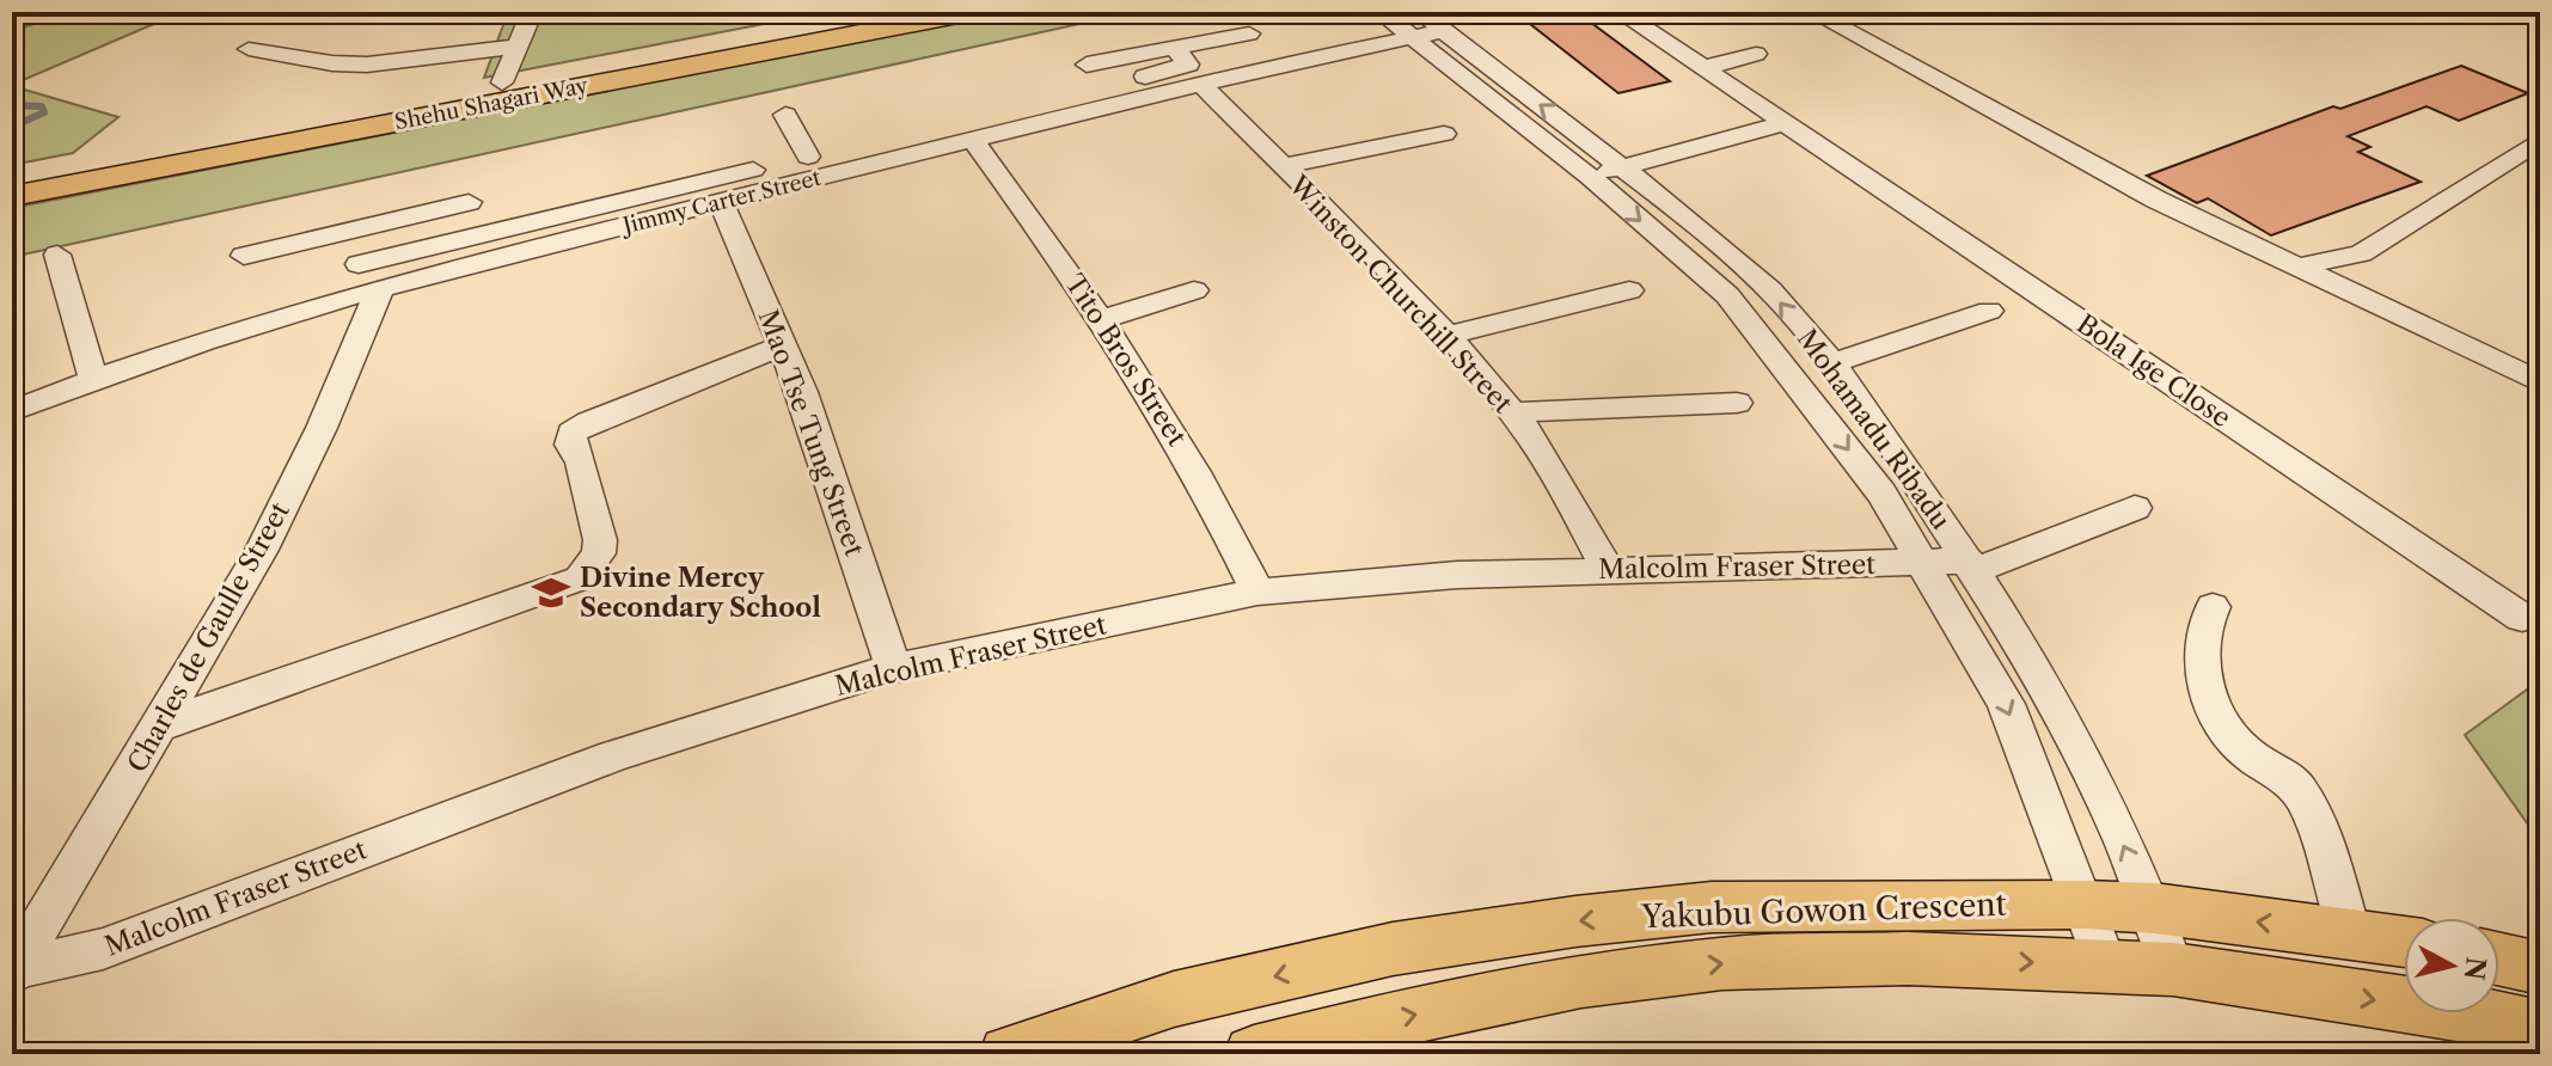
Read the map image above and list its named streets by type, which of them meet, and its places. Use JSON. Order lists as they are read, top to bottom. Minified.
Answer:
{"streets":{"main road":["Shehu Shagari Way","Yakubu Gowon Crescent"],"street":["Jimmy Carter Street","Winston Churchill Street","Tito Bros Street","Bola Ige Close","Mohamadu Ribadu","Mao Tse Tung Street","Malcolm Fraser Street","Charles de Gaulle Street"]},"crossings":[["Jimmy Carter Street","Winston Churchill Street"],["Jimmy Carter Street","Tito Bros Street"],["Jimmy Carter Street","Mohamadu Ribadu"],["Jimmy Carter Street","Mao Tse Tung Street"],["Jimmy Carter Street","Charles de Gaulle Street"],["Winston Churchill Street","Malcolm Fraser Street"],["Tito Bros Street","Malcolm Fraser Street"],["Mohamadu Ribadu","Malcolm Fraser Street"],["Mohamadu Ribadu","Yakubu Gowon Crescent"],["Mao Tse Tung Street","Malcolm Fraser Street"],["Malcolm Fraser Street","Charles de Gaulle Street"]],"places":{"school or university":["Divine Mercy Secondary School"]},"north":"right"}
